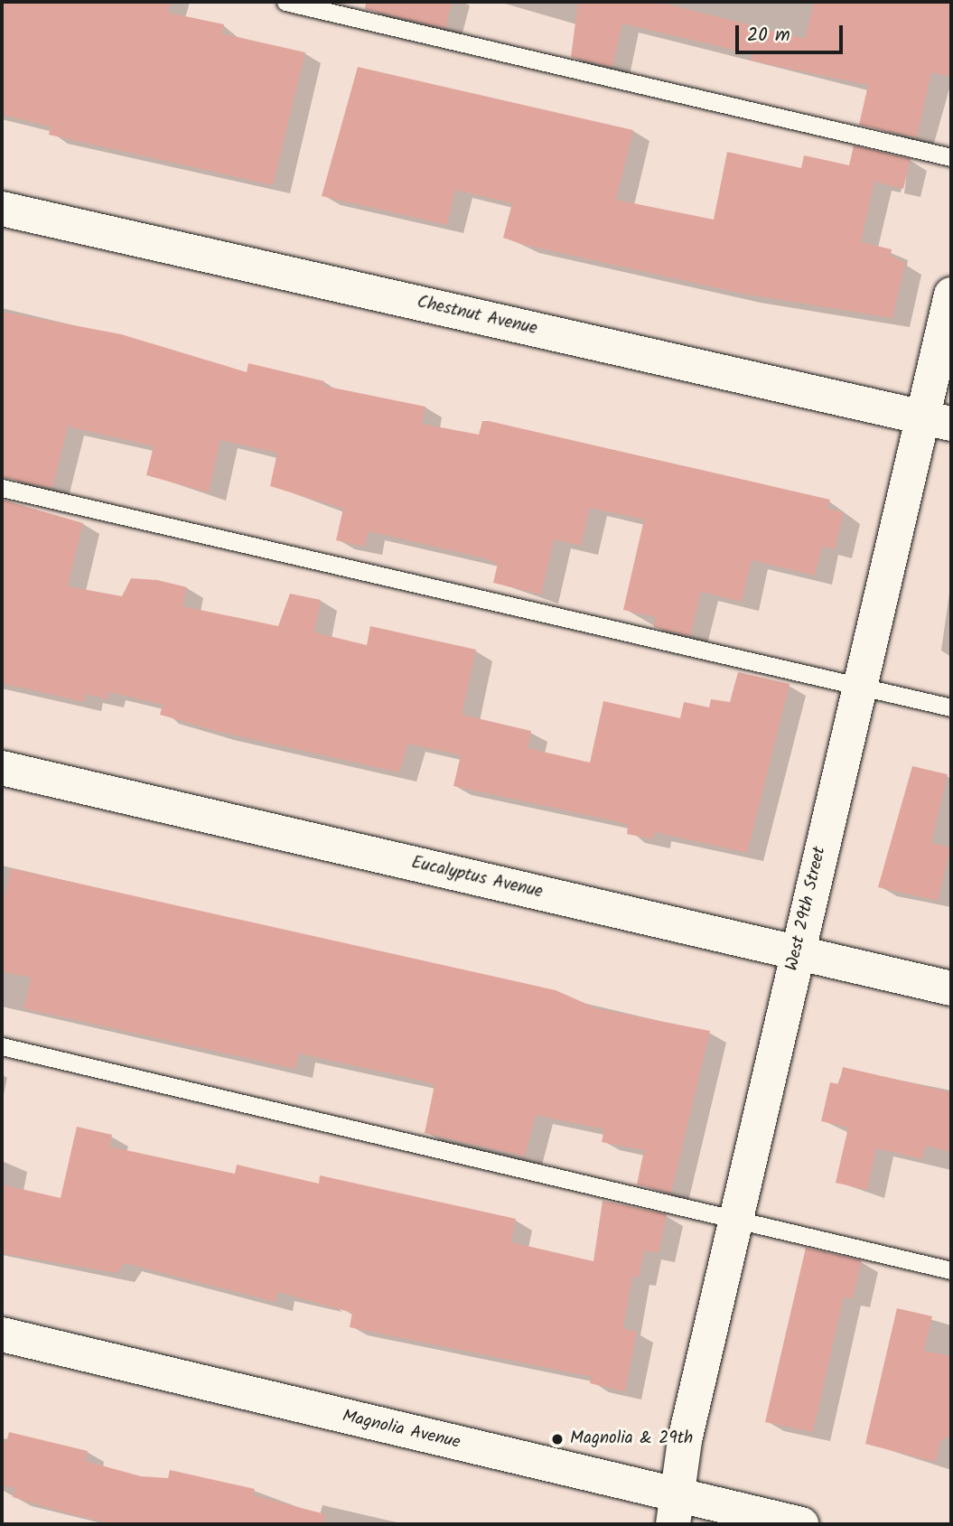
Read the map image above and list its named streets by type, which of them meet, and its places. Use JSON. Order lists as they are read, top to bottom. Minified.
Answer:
{"streets":{"street":["Chestnut Avenue","Eucalyptus Avenue","West 29th Street","Magnolia Avenue"]},"crossings":[["Chestnut Avenue","West 29th Street"],["Eucalyptus Avenue","West 29th Street"],["West 29th Street","Magnolia Avenue"]],"places":["Magnolia & 29th"],"scale_bar":"20 m"}
